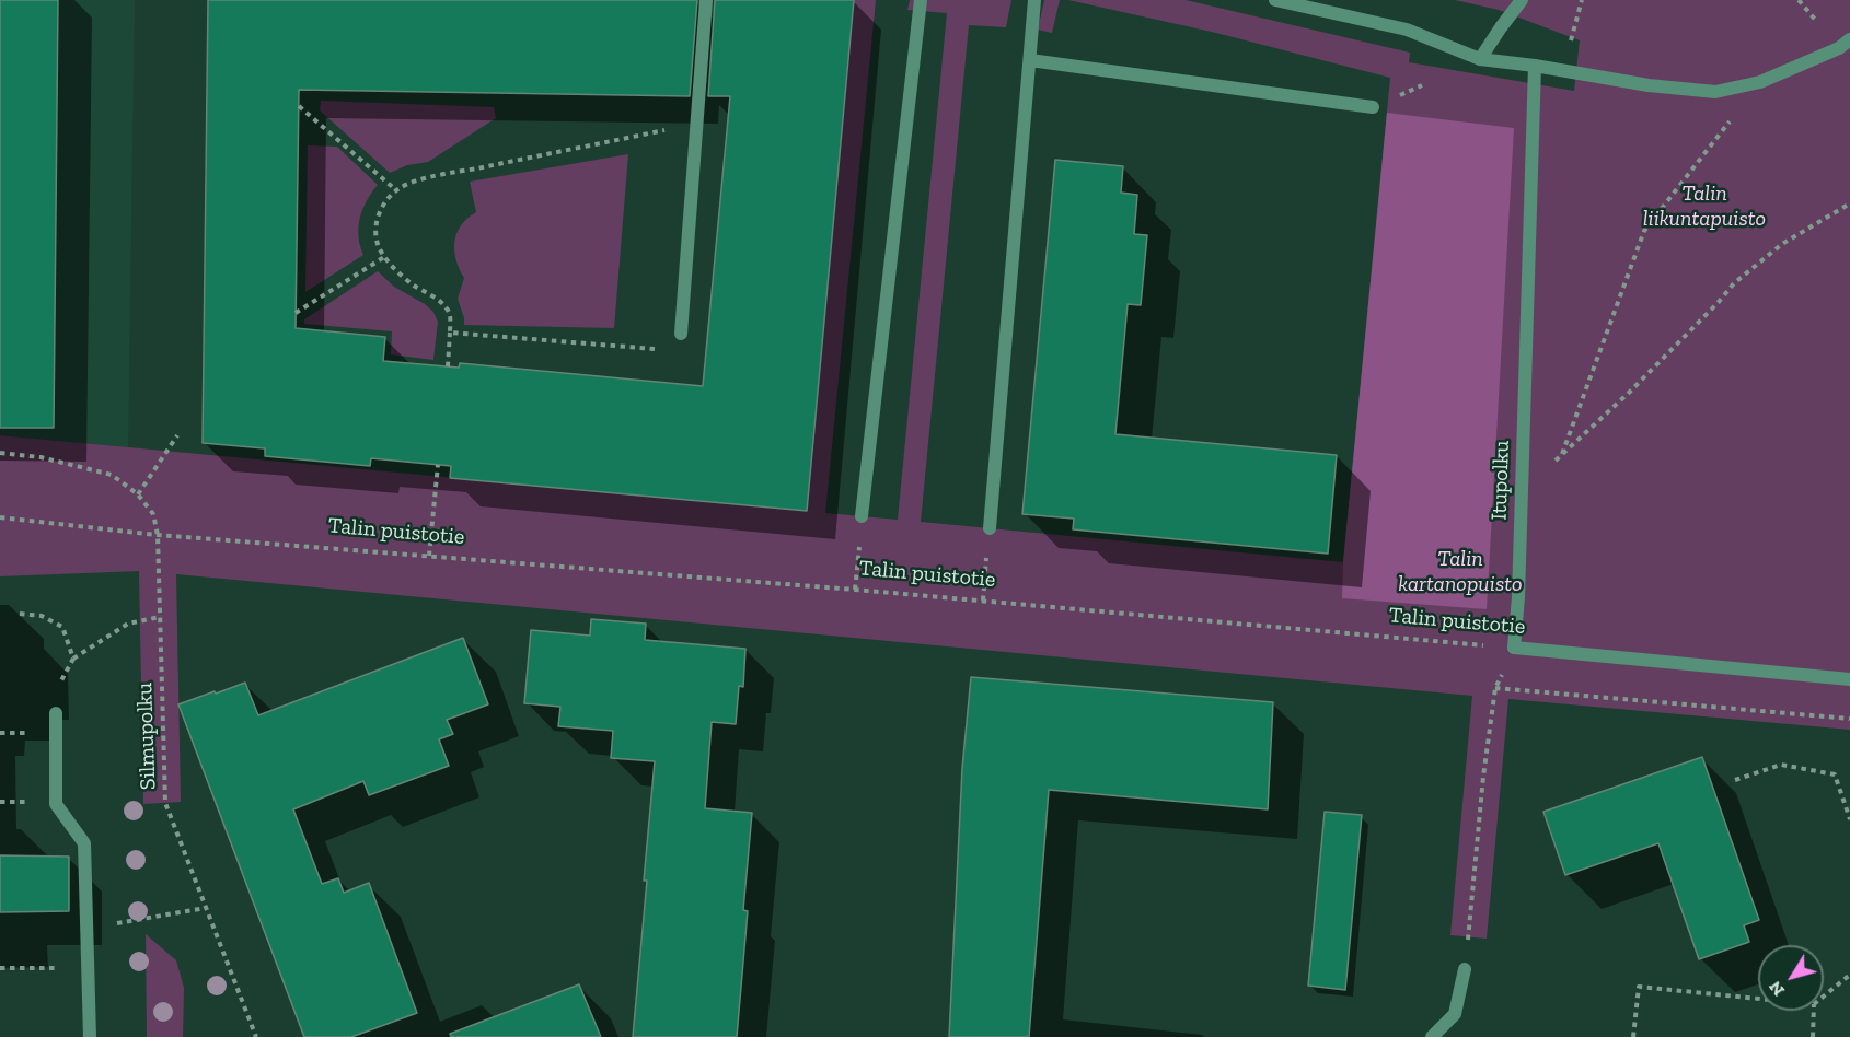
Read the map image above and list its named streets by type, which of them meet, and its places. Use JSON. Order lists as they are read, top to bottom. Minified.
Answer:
{"streets":{"street":["Itupolku","Talin puistotie"],"path":["Silmupolku"]},"crossings":[["Itupolku","Talin puistotie"],["Talin puistotie","Silmupolku"]],"parks":["Talin liikuntapuisto","Talin kartanopuisto"],"north":"bottom left"}
